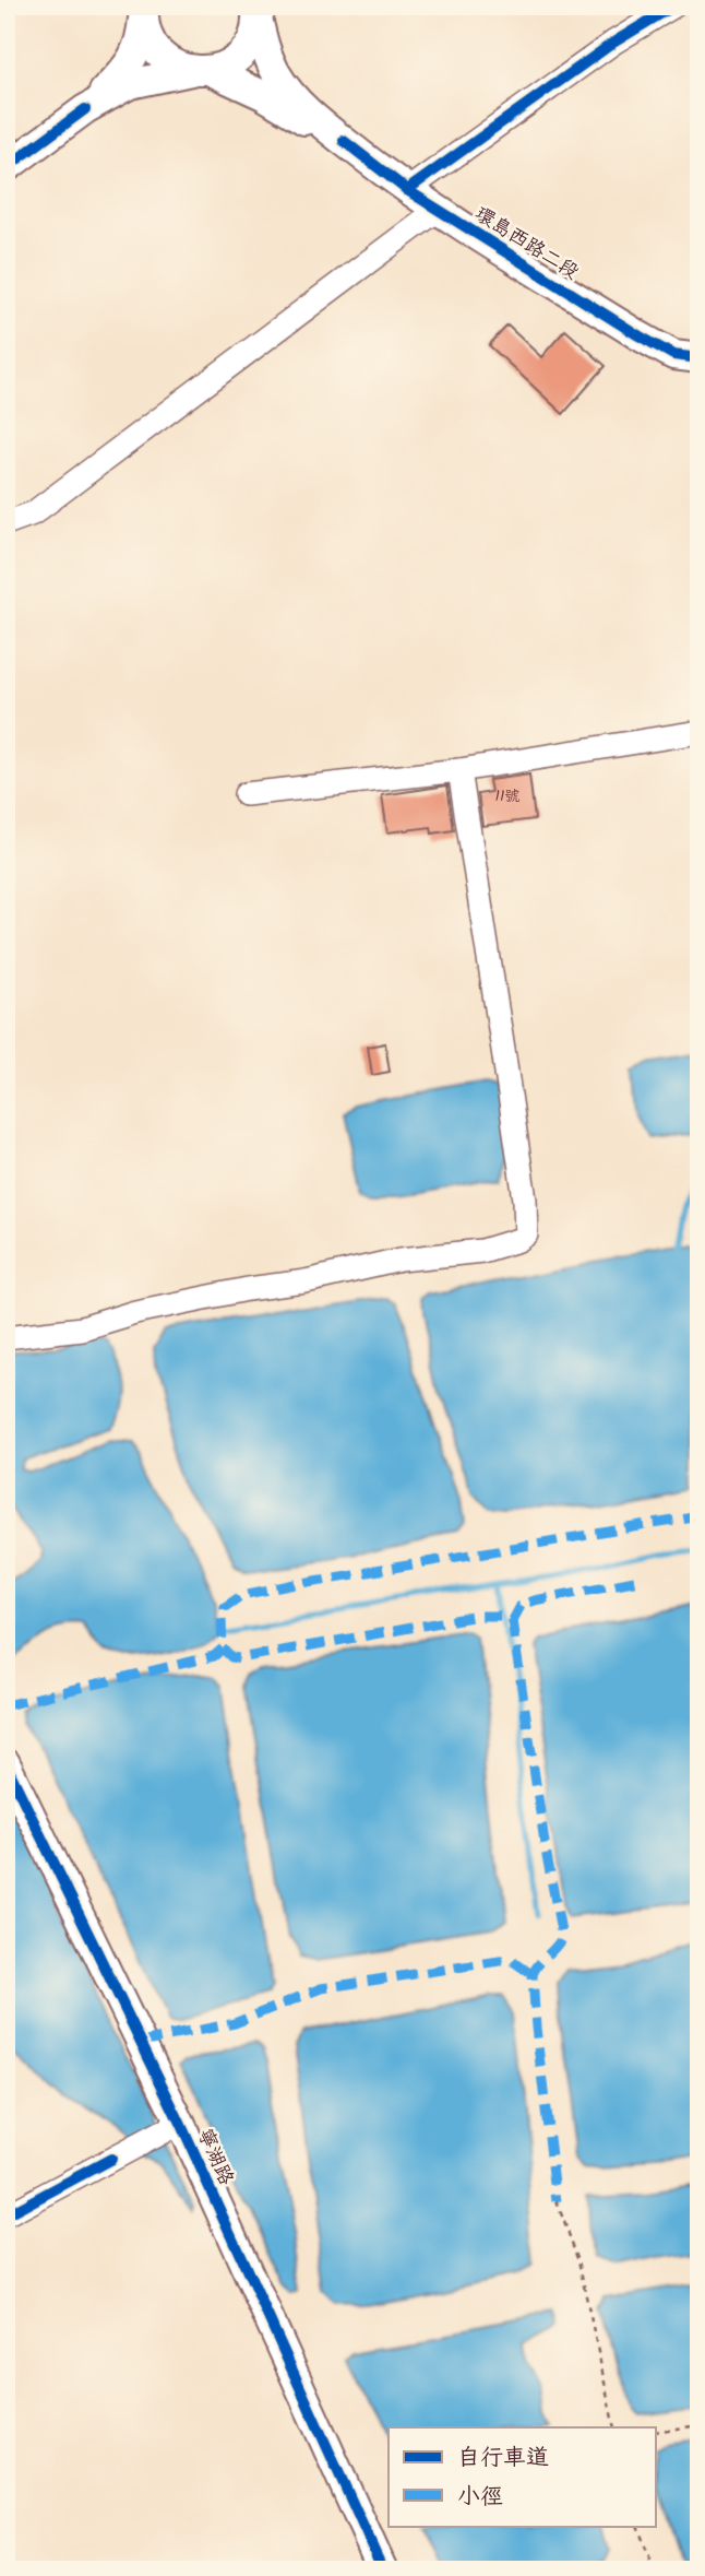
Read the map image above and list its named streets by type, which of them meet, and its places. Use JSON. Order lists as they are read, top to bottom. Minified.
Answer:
{"streets":{"main road":["環島西路二段","寧湖路"]},"house_numbers":["11號"],"legend":["自行車道","小徑"]}
